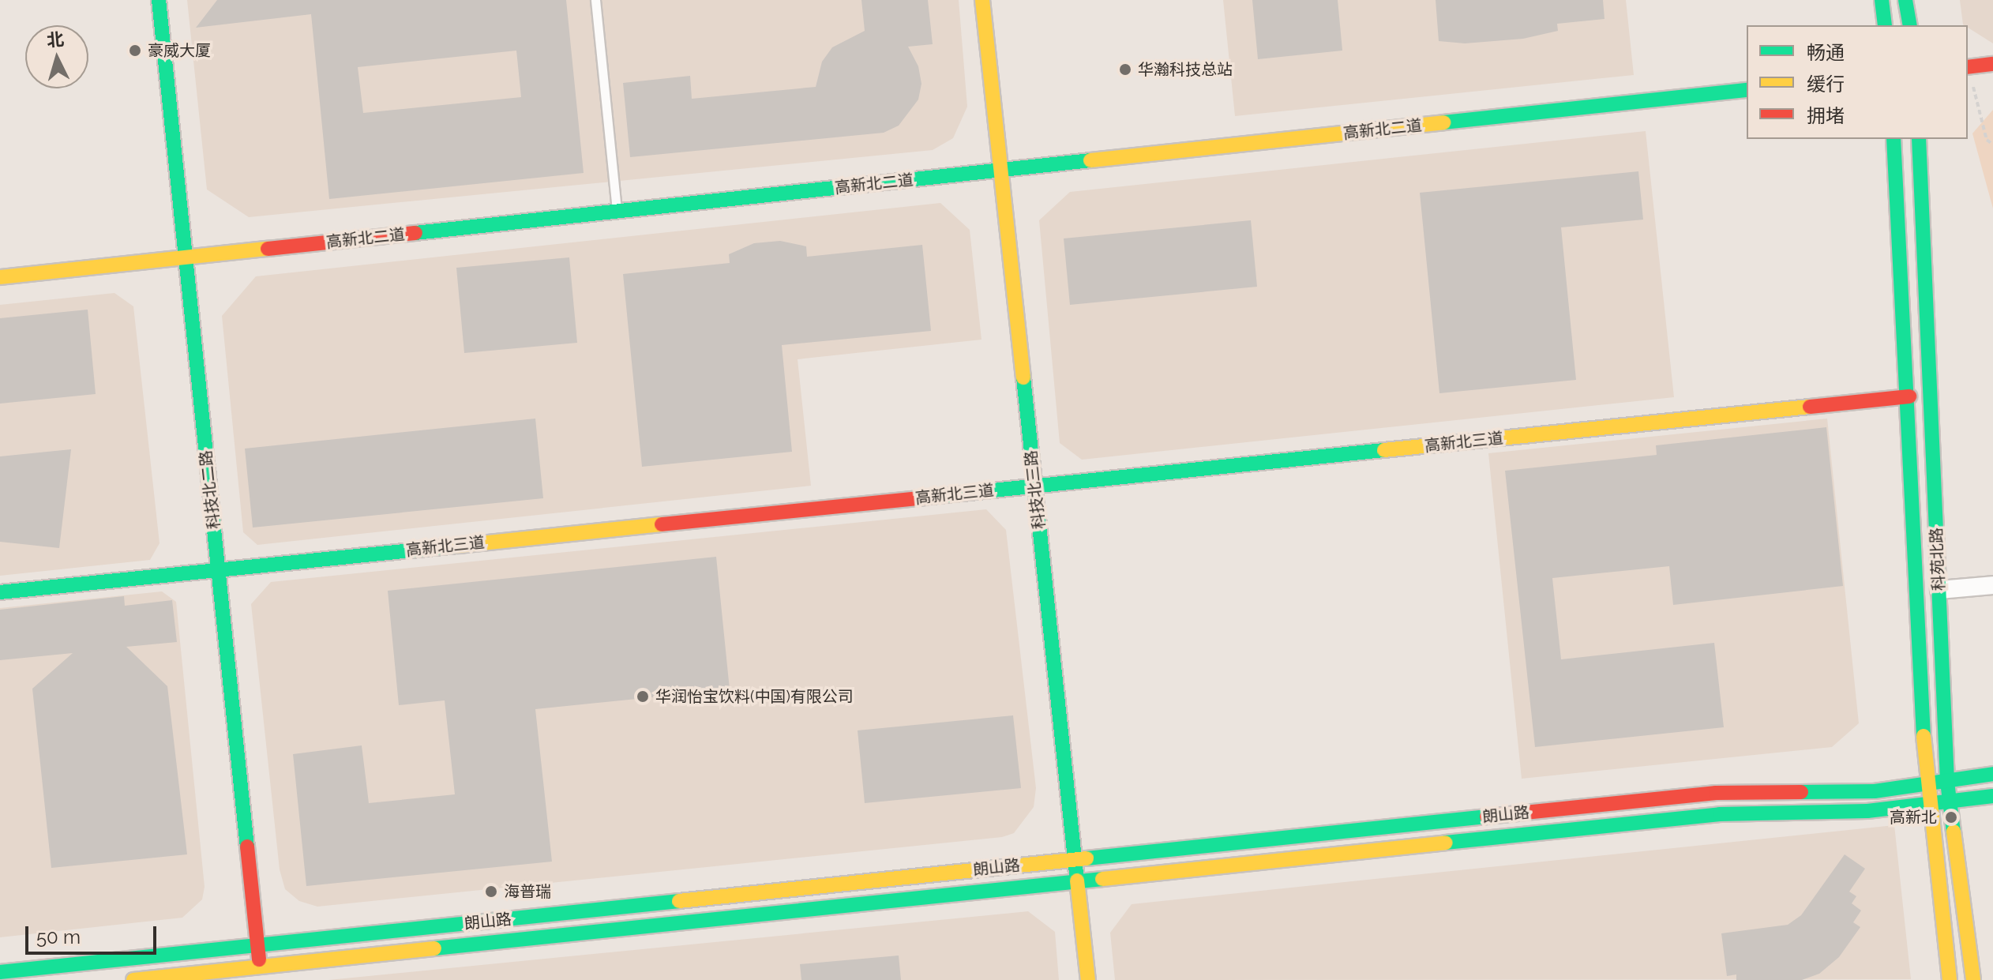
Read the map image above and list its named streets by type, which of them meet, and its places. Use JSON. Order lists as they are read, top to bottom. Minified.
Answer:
{"streets":{"street":["高新北二道","高新北三道","科技北二路","科技北三路","科苑北路","朗山路"]},"crossings":[["高新北二道","科技北二路"],["高新北二道","科技北三路"],["高新北三道","科技北二路"],["高新北三道","科技北三路"],["高新北三道","科苑北路"],["科技北二路","朗山路"],["科技北三路","朗山路"],["科苑北路","朗山路"]],"places":["豪威大厦","华瀚科技总站","华润怡宝饮料(中国)有限公司","高新北","海普瑞"],"legend":["畅通","缓行","拥堵"],"scale_bar":"50 m","north":"top"}
